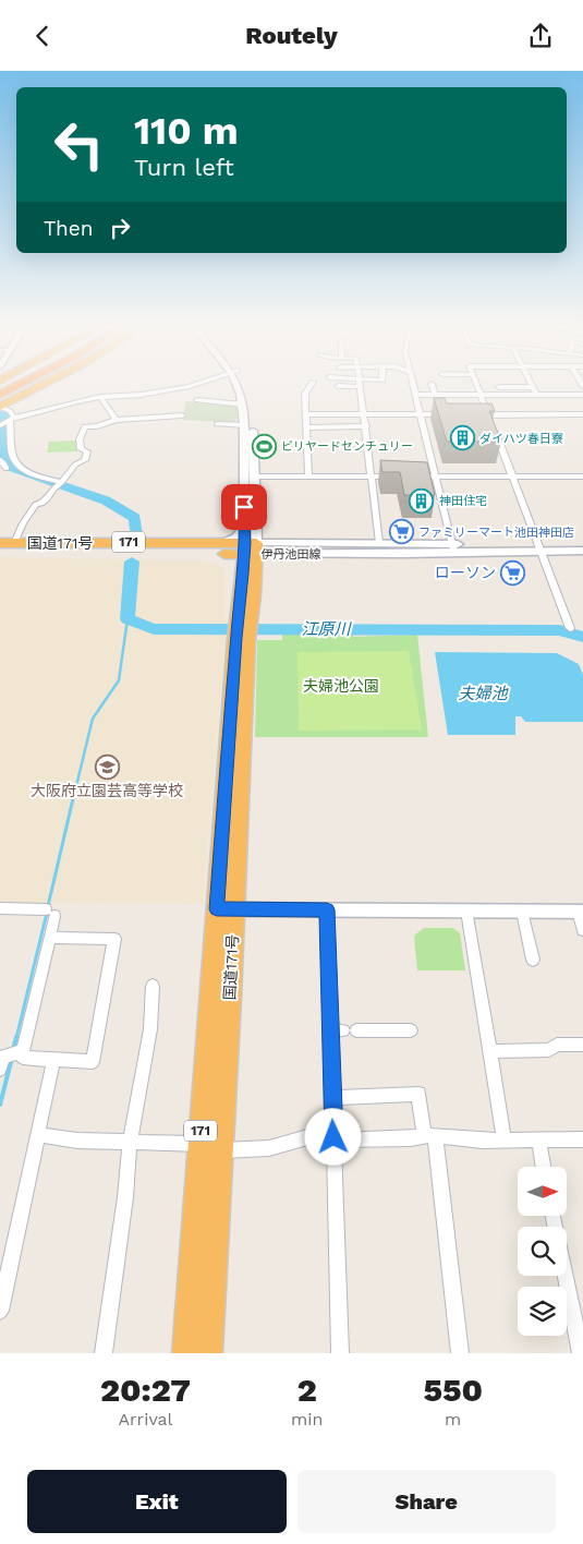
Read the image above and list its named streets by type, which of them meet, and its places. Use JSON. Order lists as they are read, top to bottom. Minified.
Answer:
{"streets":{"highway":["171","国道171号"],"main road":["伊丹池田線"]},"crossings":[["国道171号","伊丹池田線"]],"water":["江原川","夫婦池"],"parks":["夫婦池公園"],"places":{"building":["ダイハツ春日寮","神田住宅"],"sports":["ビリヤードセンチュリー"],"supermarket":["ファミリーマート池田神田店","ローソン"],"school or university":["大阪府立園芸高等学校"]},"north":"right","page":{"header":"Routely","turn":["110 m","Turn left"],"then":"Then","eta":["20:27","Arrival","2","min","550","m"],"buttons":["Exit","Share"]}}
